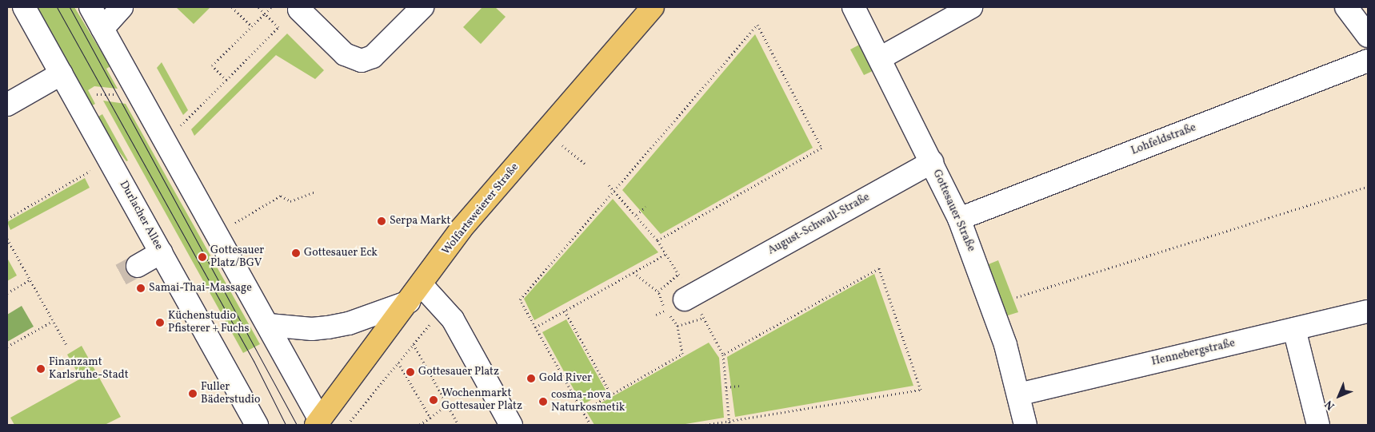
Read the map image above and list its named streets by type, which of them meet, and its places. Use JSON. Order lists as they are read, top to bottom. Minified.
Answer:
{"streets":{"main road":["Wolfartsweierer Straße"],"street":["Lohfeldstraße","Gottesauer Straße","Durlacher Allee","August-Schwall-Straße","Hennebergstraße"]},"crossings":[["Lohfeldstraße","Gottesauer Straße"],["Gottesauer Straße","August-Schwall-Straße"],["Gottesauer Straße","Hennebergstraße"]],"places":["Serpa Markt","Gottesauer Eck","Gottesauer Platz/BGV","Samai-Thai-Massage","Küchenstudio Pfisterer + Fuchs","Finanzamt Karlsruhe-Stadt","Gottesauer Platz","Gold River","Fuller Bäderstudio","Wochenmarkt Gottesauer Platz","cosma-nova Naturkosmetik"],"north":"bottom left"}
